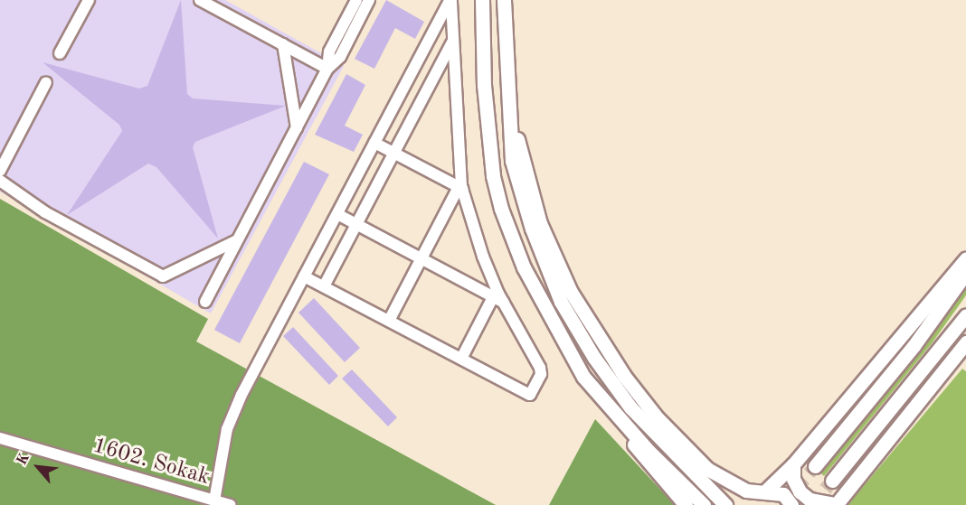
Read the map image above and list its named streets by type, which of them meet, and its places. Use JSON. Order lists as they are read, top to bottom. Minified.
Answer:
{"streets":{"street":["1602. Sokak"]},"north":"top left"}
